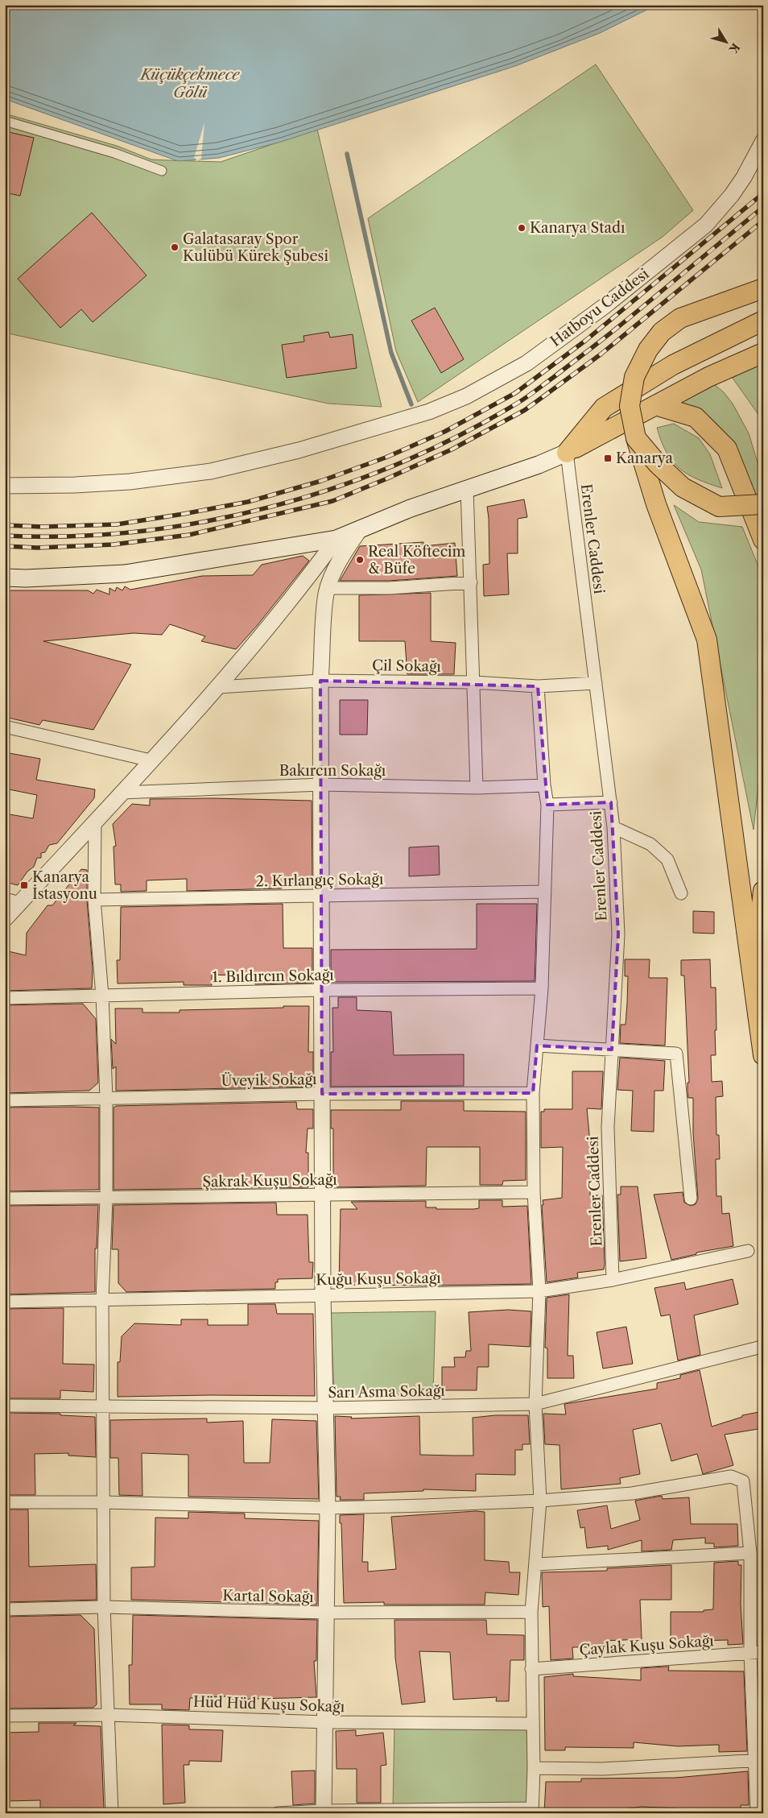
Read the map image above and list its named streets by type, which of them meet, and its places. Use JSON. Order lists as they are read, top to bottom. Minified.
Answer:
{"streets":{"street":["Hatboyu Caddesi","Erenler Caddesi","Çil Sokağı","Bakırcın Sokağı","2. Kırlangıç Sokağı","1. Bıldırcın Sokağı","Üveyik Sokağı","Şakrak Kuşu Sokağı","Kuğu Kuşu Sokağı","Sarı Asma Sokağı","Kartal Sokağı","Çaylak Kuşu Sokağı","Hüd Hüd Kuşu Sokağı"]},"crossings":[["Erenler Caddesi","Çil Sokağı"],["Erenler Caddesi","Kuğu Kuşu Sokağı"]],"water":["Küçükçekmece Gölü"],"places":{"other":["Kanarya Stadı","Galatasaray Spor Kulübü Kürek Şubesi","Real Köftecim & Büfe"],"transit":["Kanarya","Kanarya İstasyonu"]},"north":"bottom right"}
